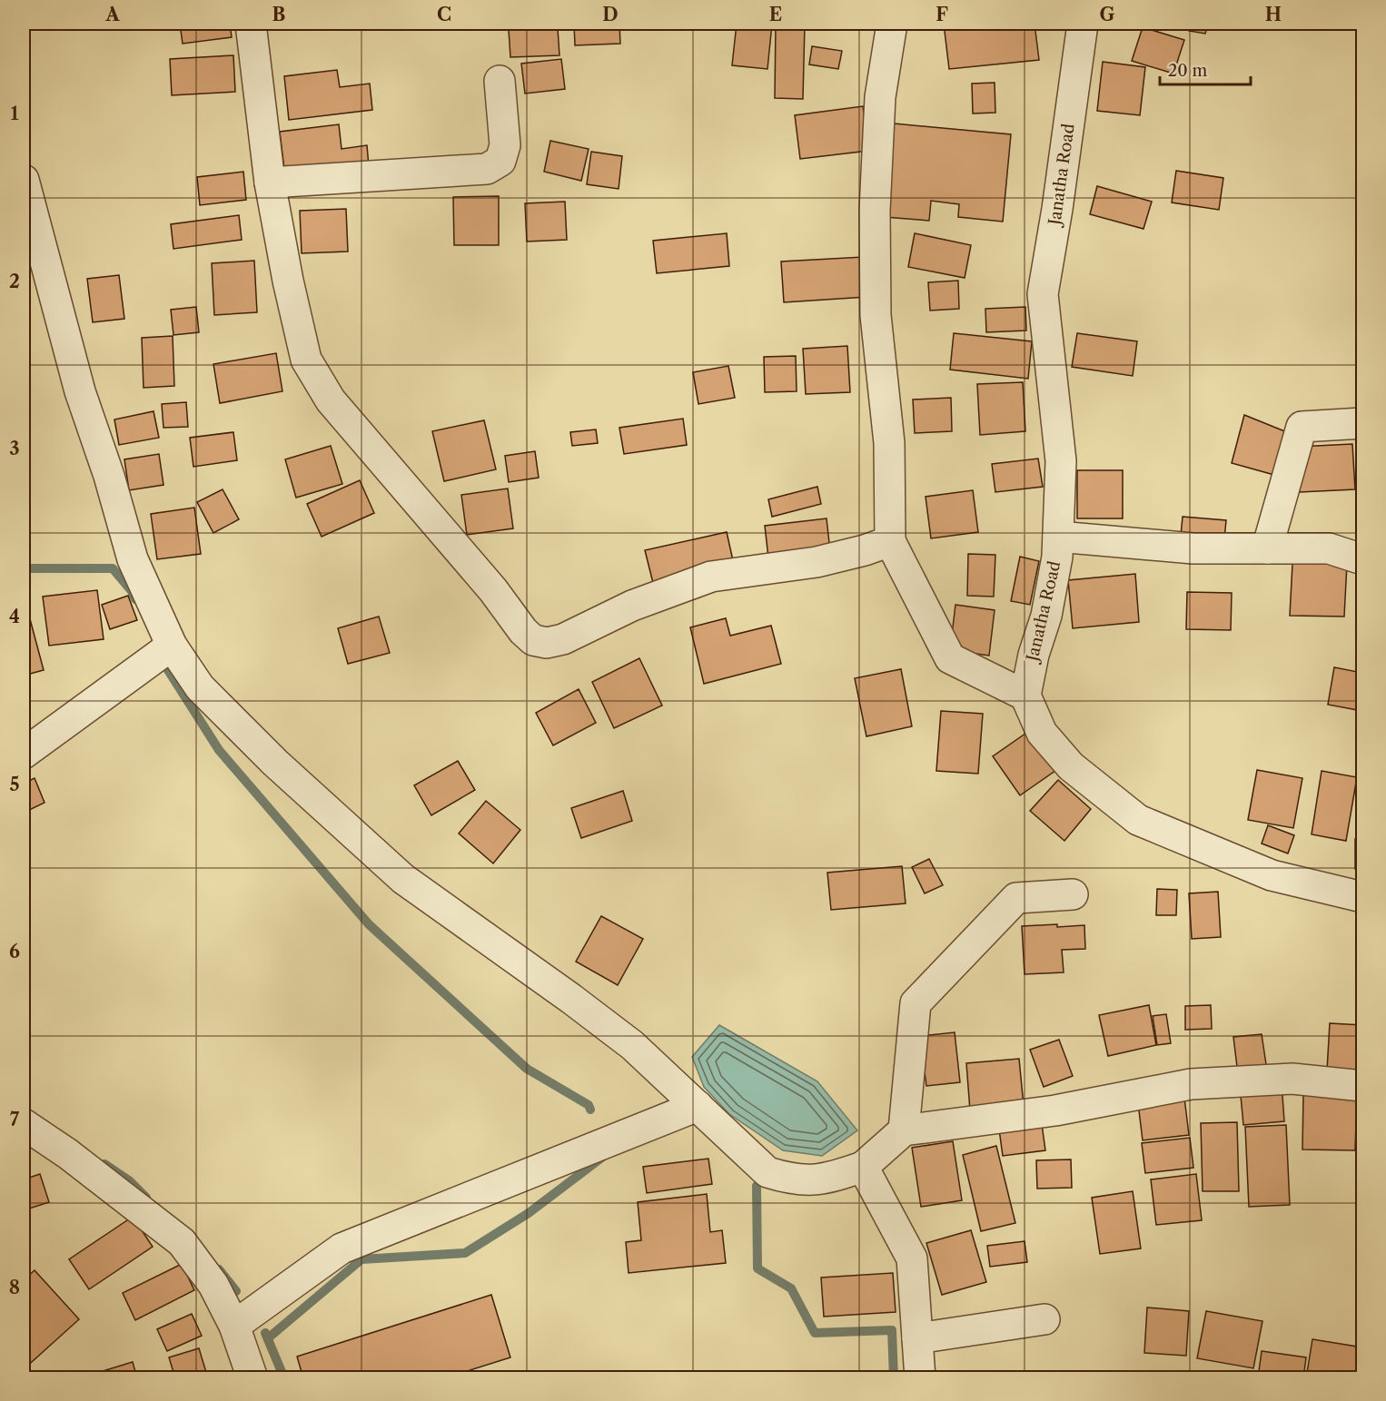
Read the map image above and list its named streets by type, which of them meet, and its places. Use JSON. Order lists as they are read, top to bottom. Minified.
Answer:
{"streets":{"street":["Janatha Road"]},"scale_bar":"20 m","grid":{"columns":["A","B","C","D","E","F","G","H"],"rows":["1","2","3","4","5","6","7","8"]}}
